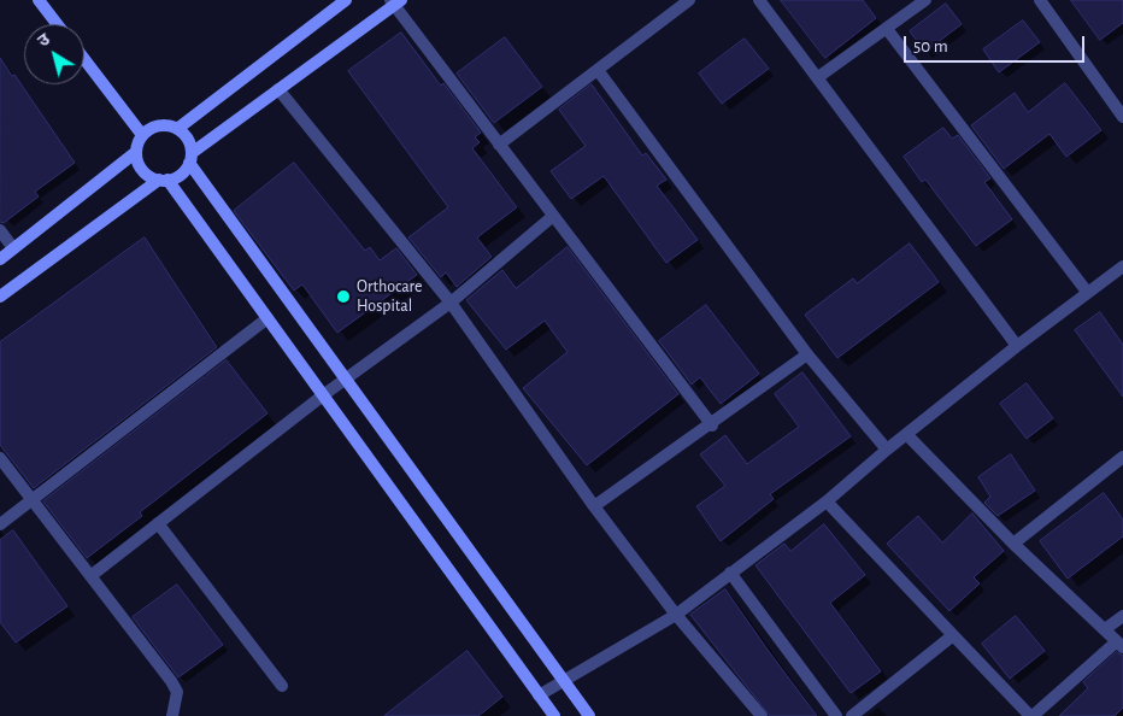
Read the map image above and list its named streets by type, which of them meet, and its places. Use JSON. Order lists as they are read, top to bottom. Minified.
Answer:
{"places":["Orthocare Hospital"],"scale_bar":"50 m","north":"top left"}
